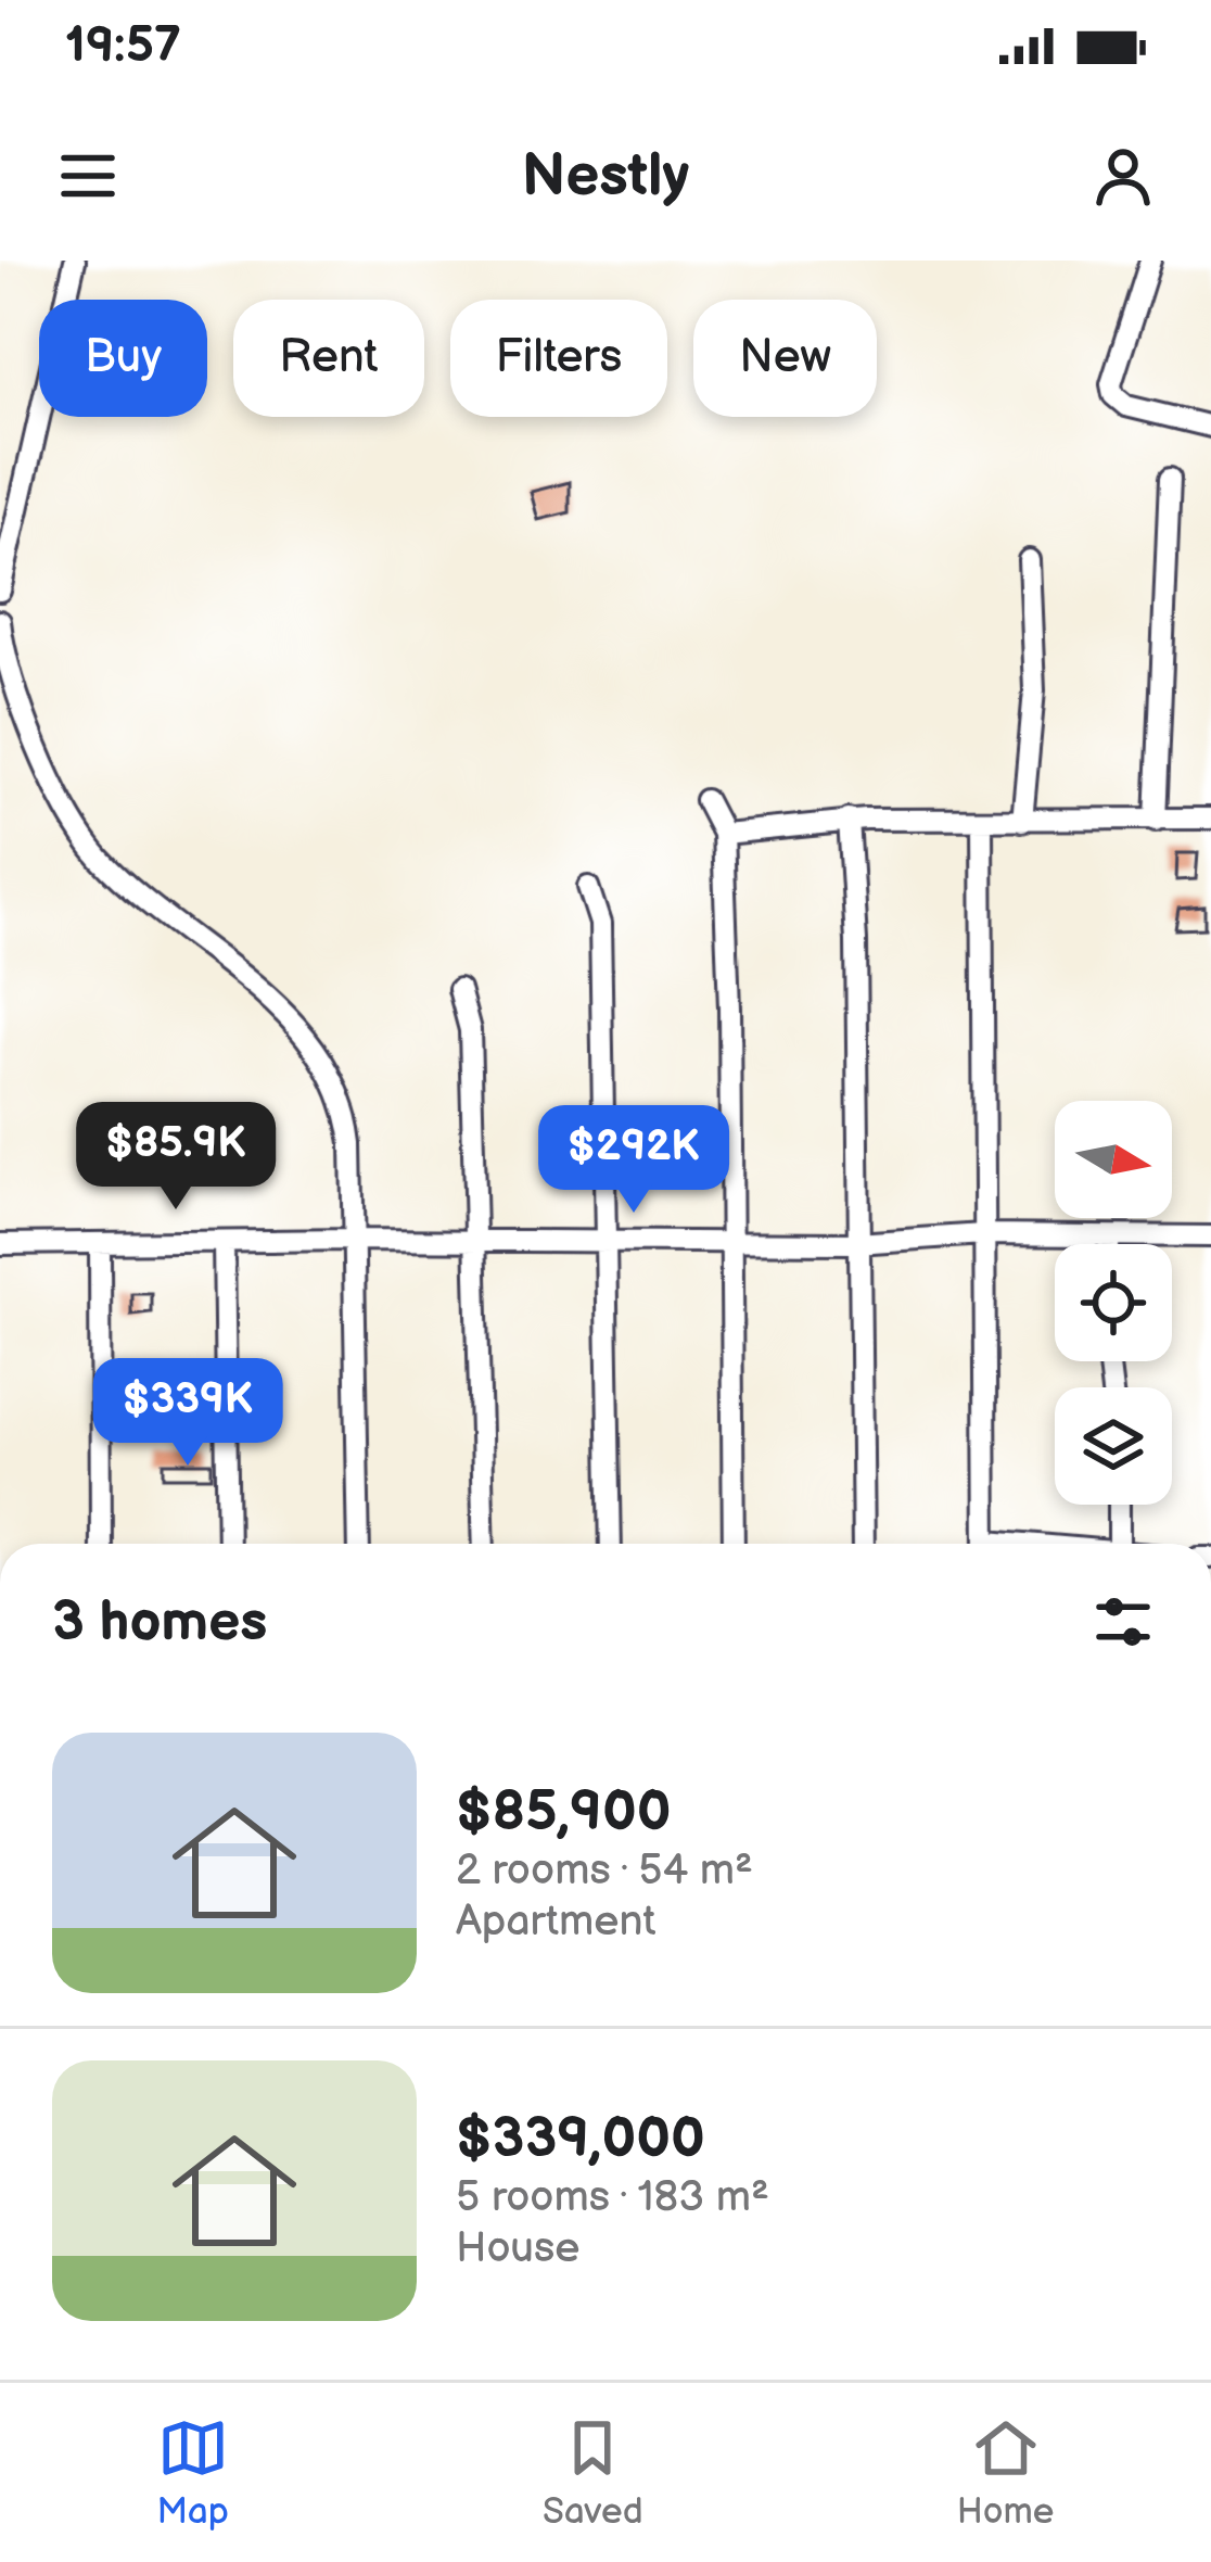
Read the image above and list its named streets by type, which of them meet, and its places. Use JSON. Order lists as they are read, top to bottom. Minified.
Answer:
{"north":"right","page":{"status":"19:57","header":"Nestly","chip":["Buy","Rent","Filters","New"],"price":["$85.9K","$292K","$339K"],"heading":"3 homes","list":[{"name":"$85,900","note":"2 rooms · 54 m² · Apartment"},{"name":"$339,000","note":"5 rooms · 183 m² · House"}],"tabs":["Map","Saved","Home"]}}
